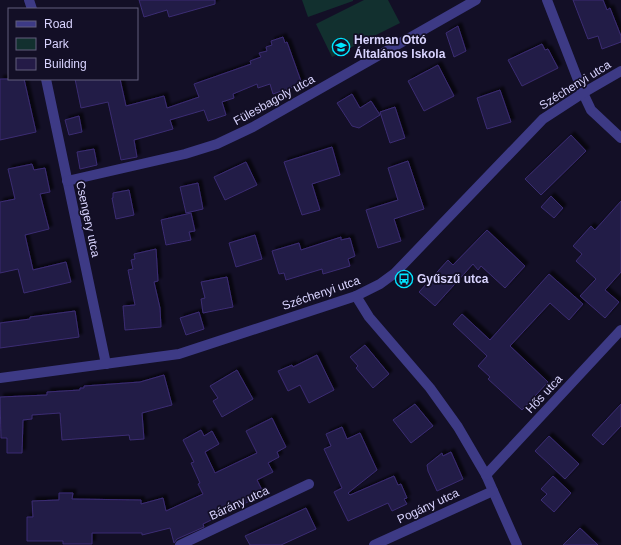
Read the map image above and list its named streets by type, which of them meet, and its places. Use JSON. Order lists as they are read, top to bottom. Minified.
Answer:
{"streets":{"street":["Széchenyi utca","Fülesbagoly utca","Csengery utca","Hős utca","Bárány utca","Pogány utca"]},"crossings":[["Széchenyi utca","Csengery utca"],["Fülesbagoly utca","Csengery utca"]],"places":{"school or university":["Herman Ottó Általános Iskola"],"bus stop":["Gyűszű utca"]},"legend":["Road","Park","Building"]}
